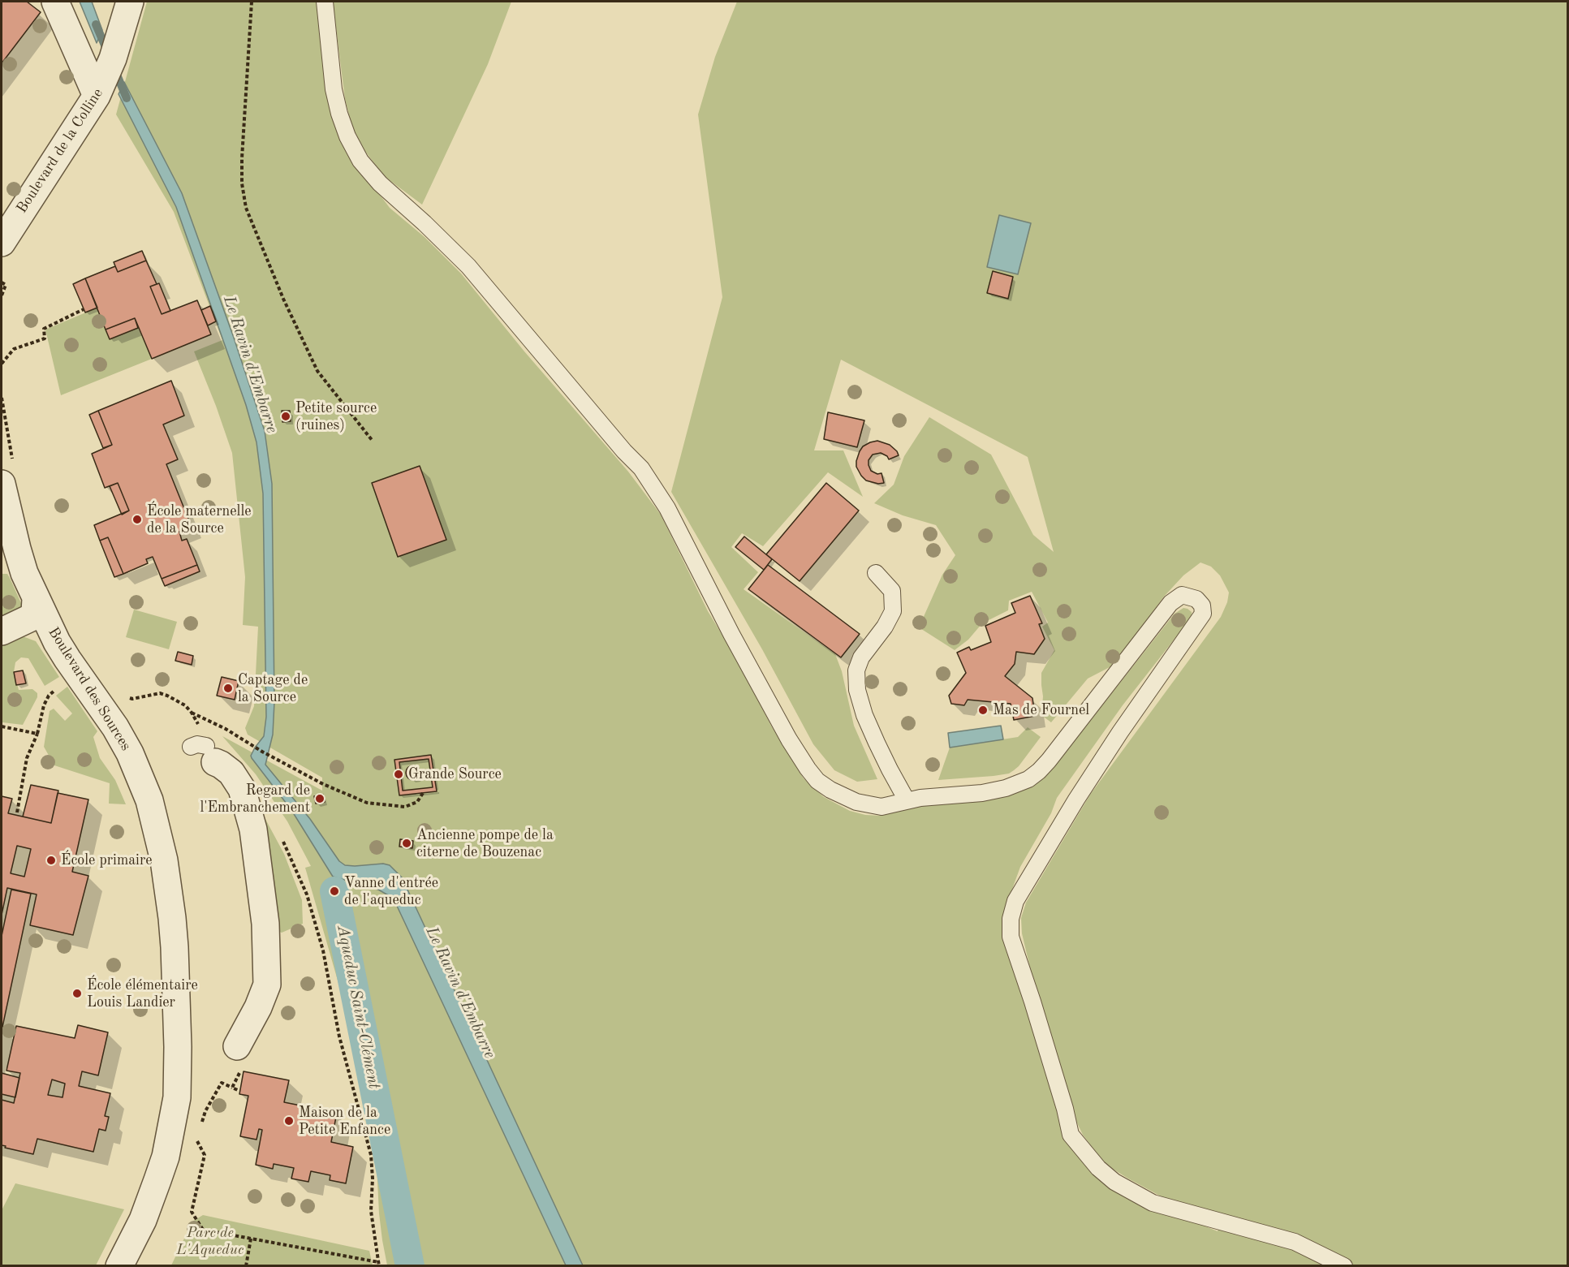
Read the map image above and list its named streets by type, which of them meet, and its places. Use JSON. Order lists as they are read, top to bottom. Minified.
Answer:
{"streets":{"street":["Boulevard de la Colline","Boulevard des Sources"]},"water":["Le Ravin d'Embarre","Aqueduc Saint-Clément"],"parks":["Parc de L'Aqueduc"],"places":["Petite source (ruines)","École maternelle de la Source","Captage de la Source","Mas de Fournel","Grande Source","Regard de l'Embranchement","Ancienne pompe de la citerne de Bouzenac","École primaire","Vanne d'entrée de l'aqueduc","École élémentaire Louis Landier","Maison de la Petite Enfance"]}
